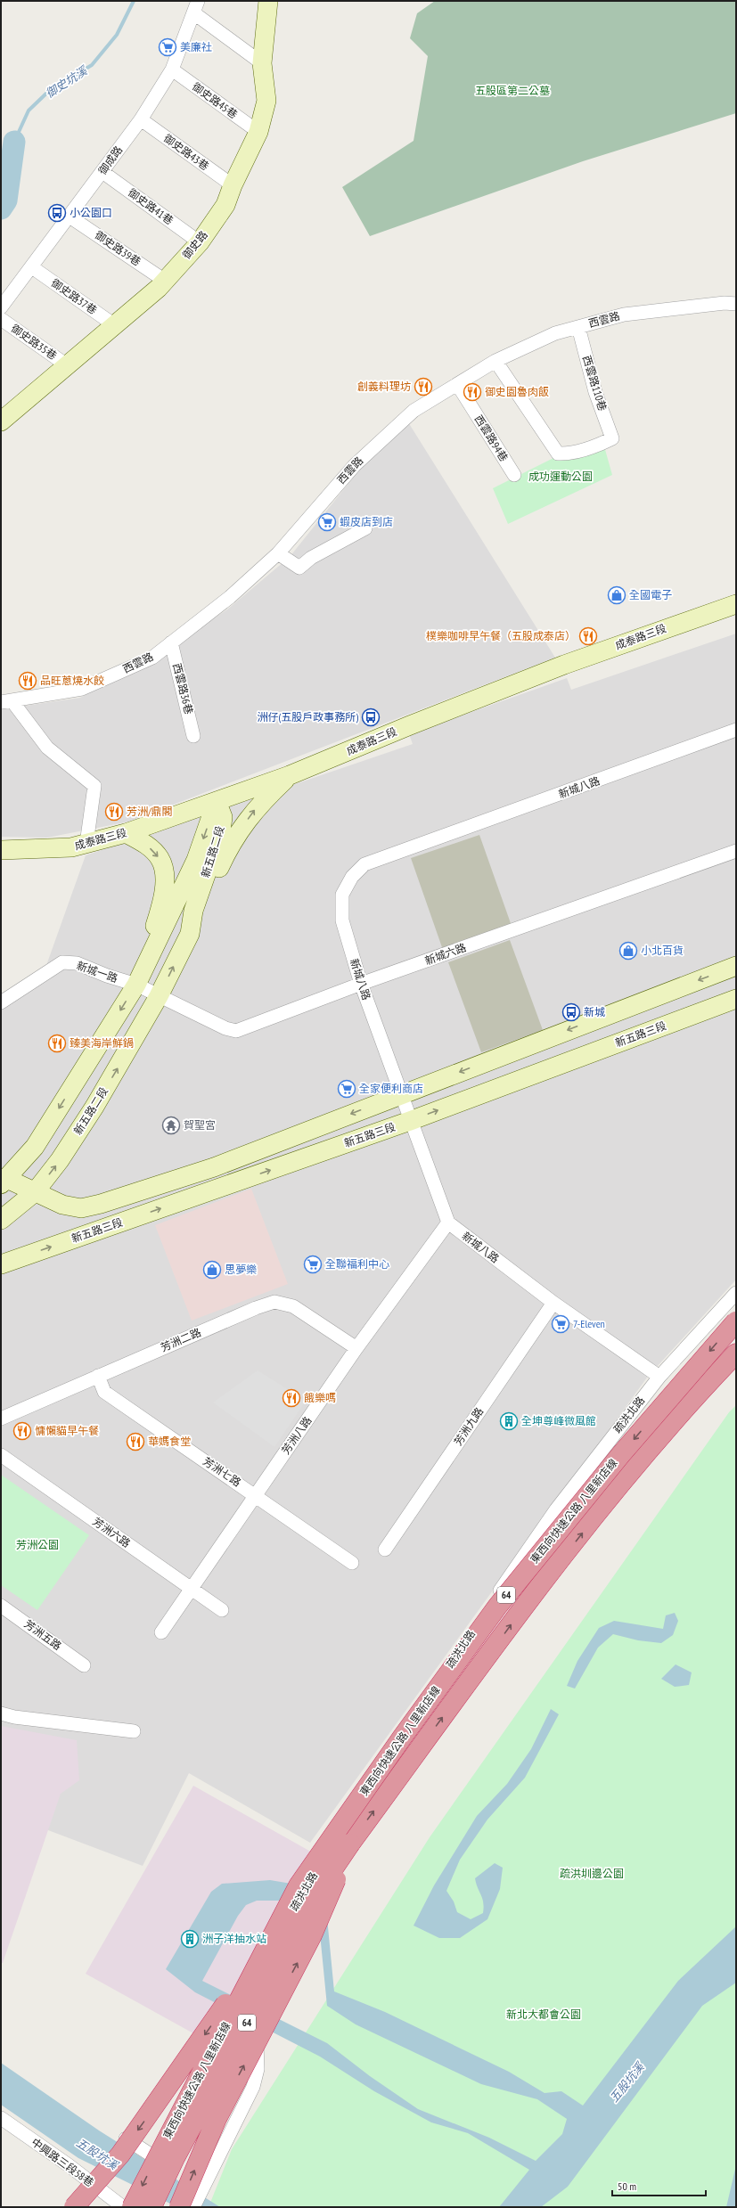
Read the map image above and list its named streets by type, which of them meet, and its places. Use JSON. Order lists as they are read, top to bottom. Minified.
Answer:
{"streets":{"highway":["東西向快速公路 八里新店線","64"],"street":["御史路45巷","御史路43巷","御成路","御史路41巷","御史路","御史路39巷","御史路37巷","西雲路","御史路35巷","西雲路110巷","西雲路94巷","成泰路三段","西雲路36巷","新城八路","新五路二段","新城六路","新城一路","新五路三段","芳洲二路","疏洪北路","芳洲九路","芳洲八路","芳洲七路","芳洲六路","芳洲五路","中興路三段58巷"]},"crossings":[["御史路45巷","御成路"],["御史路45巷","御史路"],["御史路43巷","御成路"],["御史路43巷","御史路"],["御成路","御史路41巷"],["御成路","御史路39巷"],["御成路","御史路37巷"],["御史路41巷","御史路"],["御史路","御史路39巷"],["御史路","御史路37巷"],["御史路","御史路35巷"],["西雲路","西雲路110巷"],["西雲路","西雲路94巷"],["西雲路","西雲路36巷"],["成泰路三段","新五路二段"],["新城八路","新城六路"],["新城八路","新五路三段"],["新城八路","疏洪北路"],["新城八路","芳洲九路"],["新城八路","芳洲八路"],["新五路二段","新城六路"],["新五路二段","新城一路"],["新城六路","新城一路"],["芳洲二路","芳洲八路"],["芳洲二路","芳洲七路"],["芳洲八路","芳洲七路"],["芳洲八路","芳洲六路"]],"water":["御史坑溪","五股坑溪"],"parks":["五股區第二公墓","成功運動公園","芳洲公園","疏洪圳邊公園","新北大都會公園"],"places":{"supermarket":["美廉社","蝦皮店到店","全家便利商店","全聯福利中心","7-Eleven"],"bus stop":["小公園口","洲仔(五股戶政事務所)","新城"],"restaurant":["創義料理坊","御史園魯肉飯","樸樂咖啡早午餐（五股成泰店）","品旺蔥燒水餃","芳洲/鼎閣","臻美海岸鮮鍋","餓樂嗎","慵懶貓早午餐","華媽食堂"],"shop":["全國電子","小北百貨","思夢樂"],"temple":["賀聖宮"],"building":["全坤尊峰微風館","洲子洋抽水站"]},"scale_bar":"50 m"}
